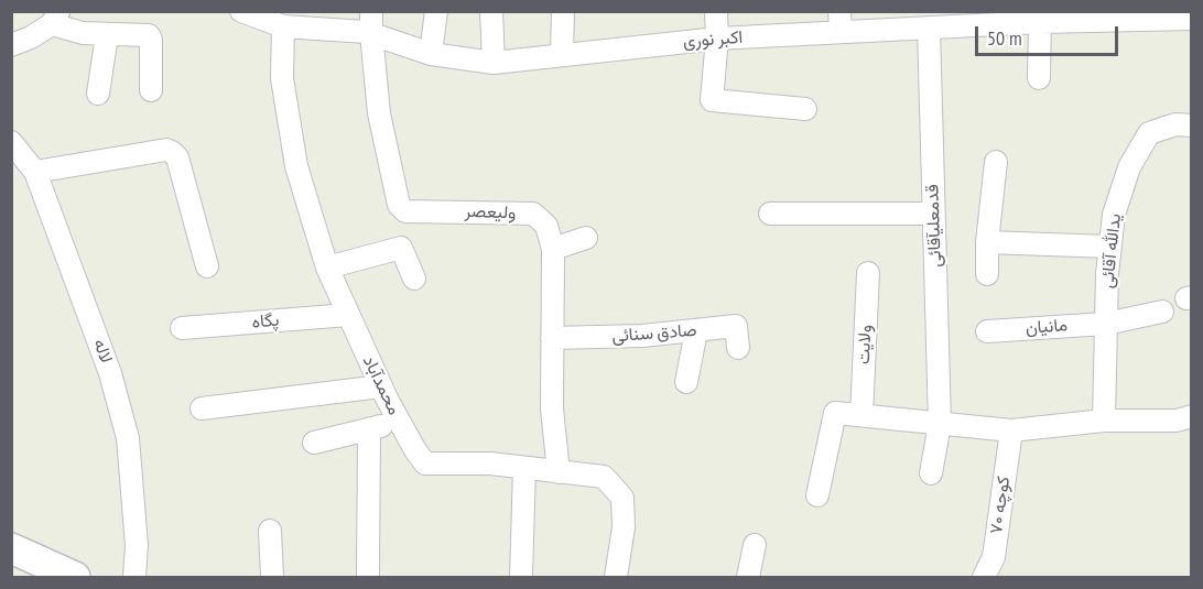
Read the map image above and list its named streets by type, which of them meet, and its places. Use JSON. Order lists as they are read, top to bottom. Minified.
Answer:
{"streets":{"street":["اکبر نوری","ولیعصر","قدمعلیآقائی","یدالله آقائی","پگاه","مانیان","صادق سنائی","ولایت","لاله","محمدآباد","کوچه ۷۰"]},"crossings":[["اکبر نوری","ولیعصر"],["اکبر نوری","قدمعلیآقائی"],["اکبر نوری","محمدآباد"],["ولیعصر","صادق سنائی"],["ولیعصر","محمدآباد"],["یدالله آقائی","مانیان"],["پگاه","محمدآباد"]],"scale_bar":"50 m"}
